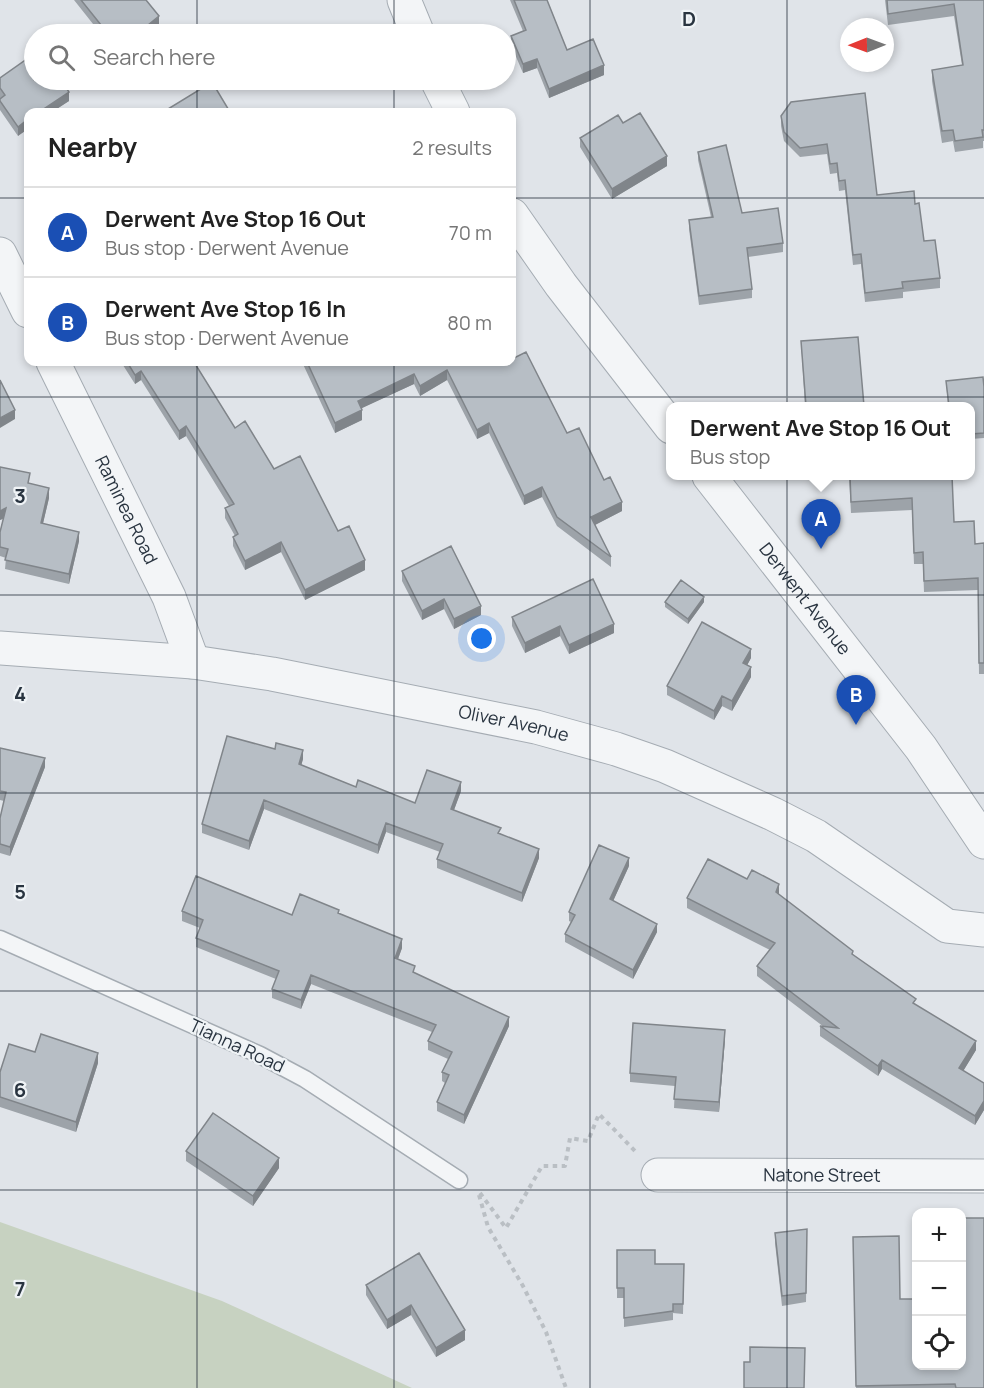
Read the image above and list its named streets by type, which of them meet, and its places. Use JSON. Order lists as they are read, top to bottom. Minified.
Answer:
{"streets":{"street":["Raminea Road","Derwent Avenue","Oliver Avenue","Natone Street"],"lane":["Tianna Road"]},"crossings":[["Raminea Road","Oliver Avenue"]],"north":"left","page":{"search":"Search here","heading":["Nearby","2 results"],"list":[{"mark":"A","name":"Derwent Ave Stop 16 Out","note":"Bus stop · Derwent Avenue","value":"70 m"},{"mark":"B","name":"Derwent Ave Stop 16 In","note":"Bus stop · Derwent Avenue","value":"80 m"}],"popup":["Derwent Ave Stop 16 Out","Bus stop"],"pins":["A","B"],"map_buttons":["+","−"]},"grid":{"columns":["D"],"rows":["3","4","5","6","7"]}}
